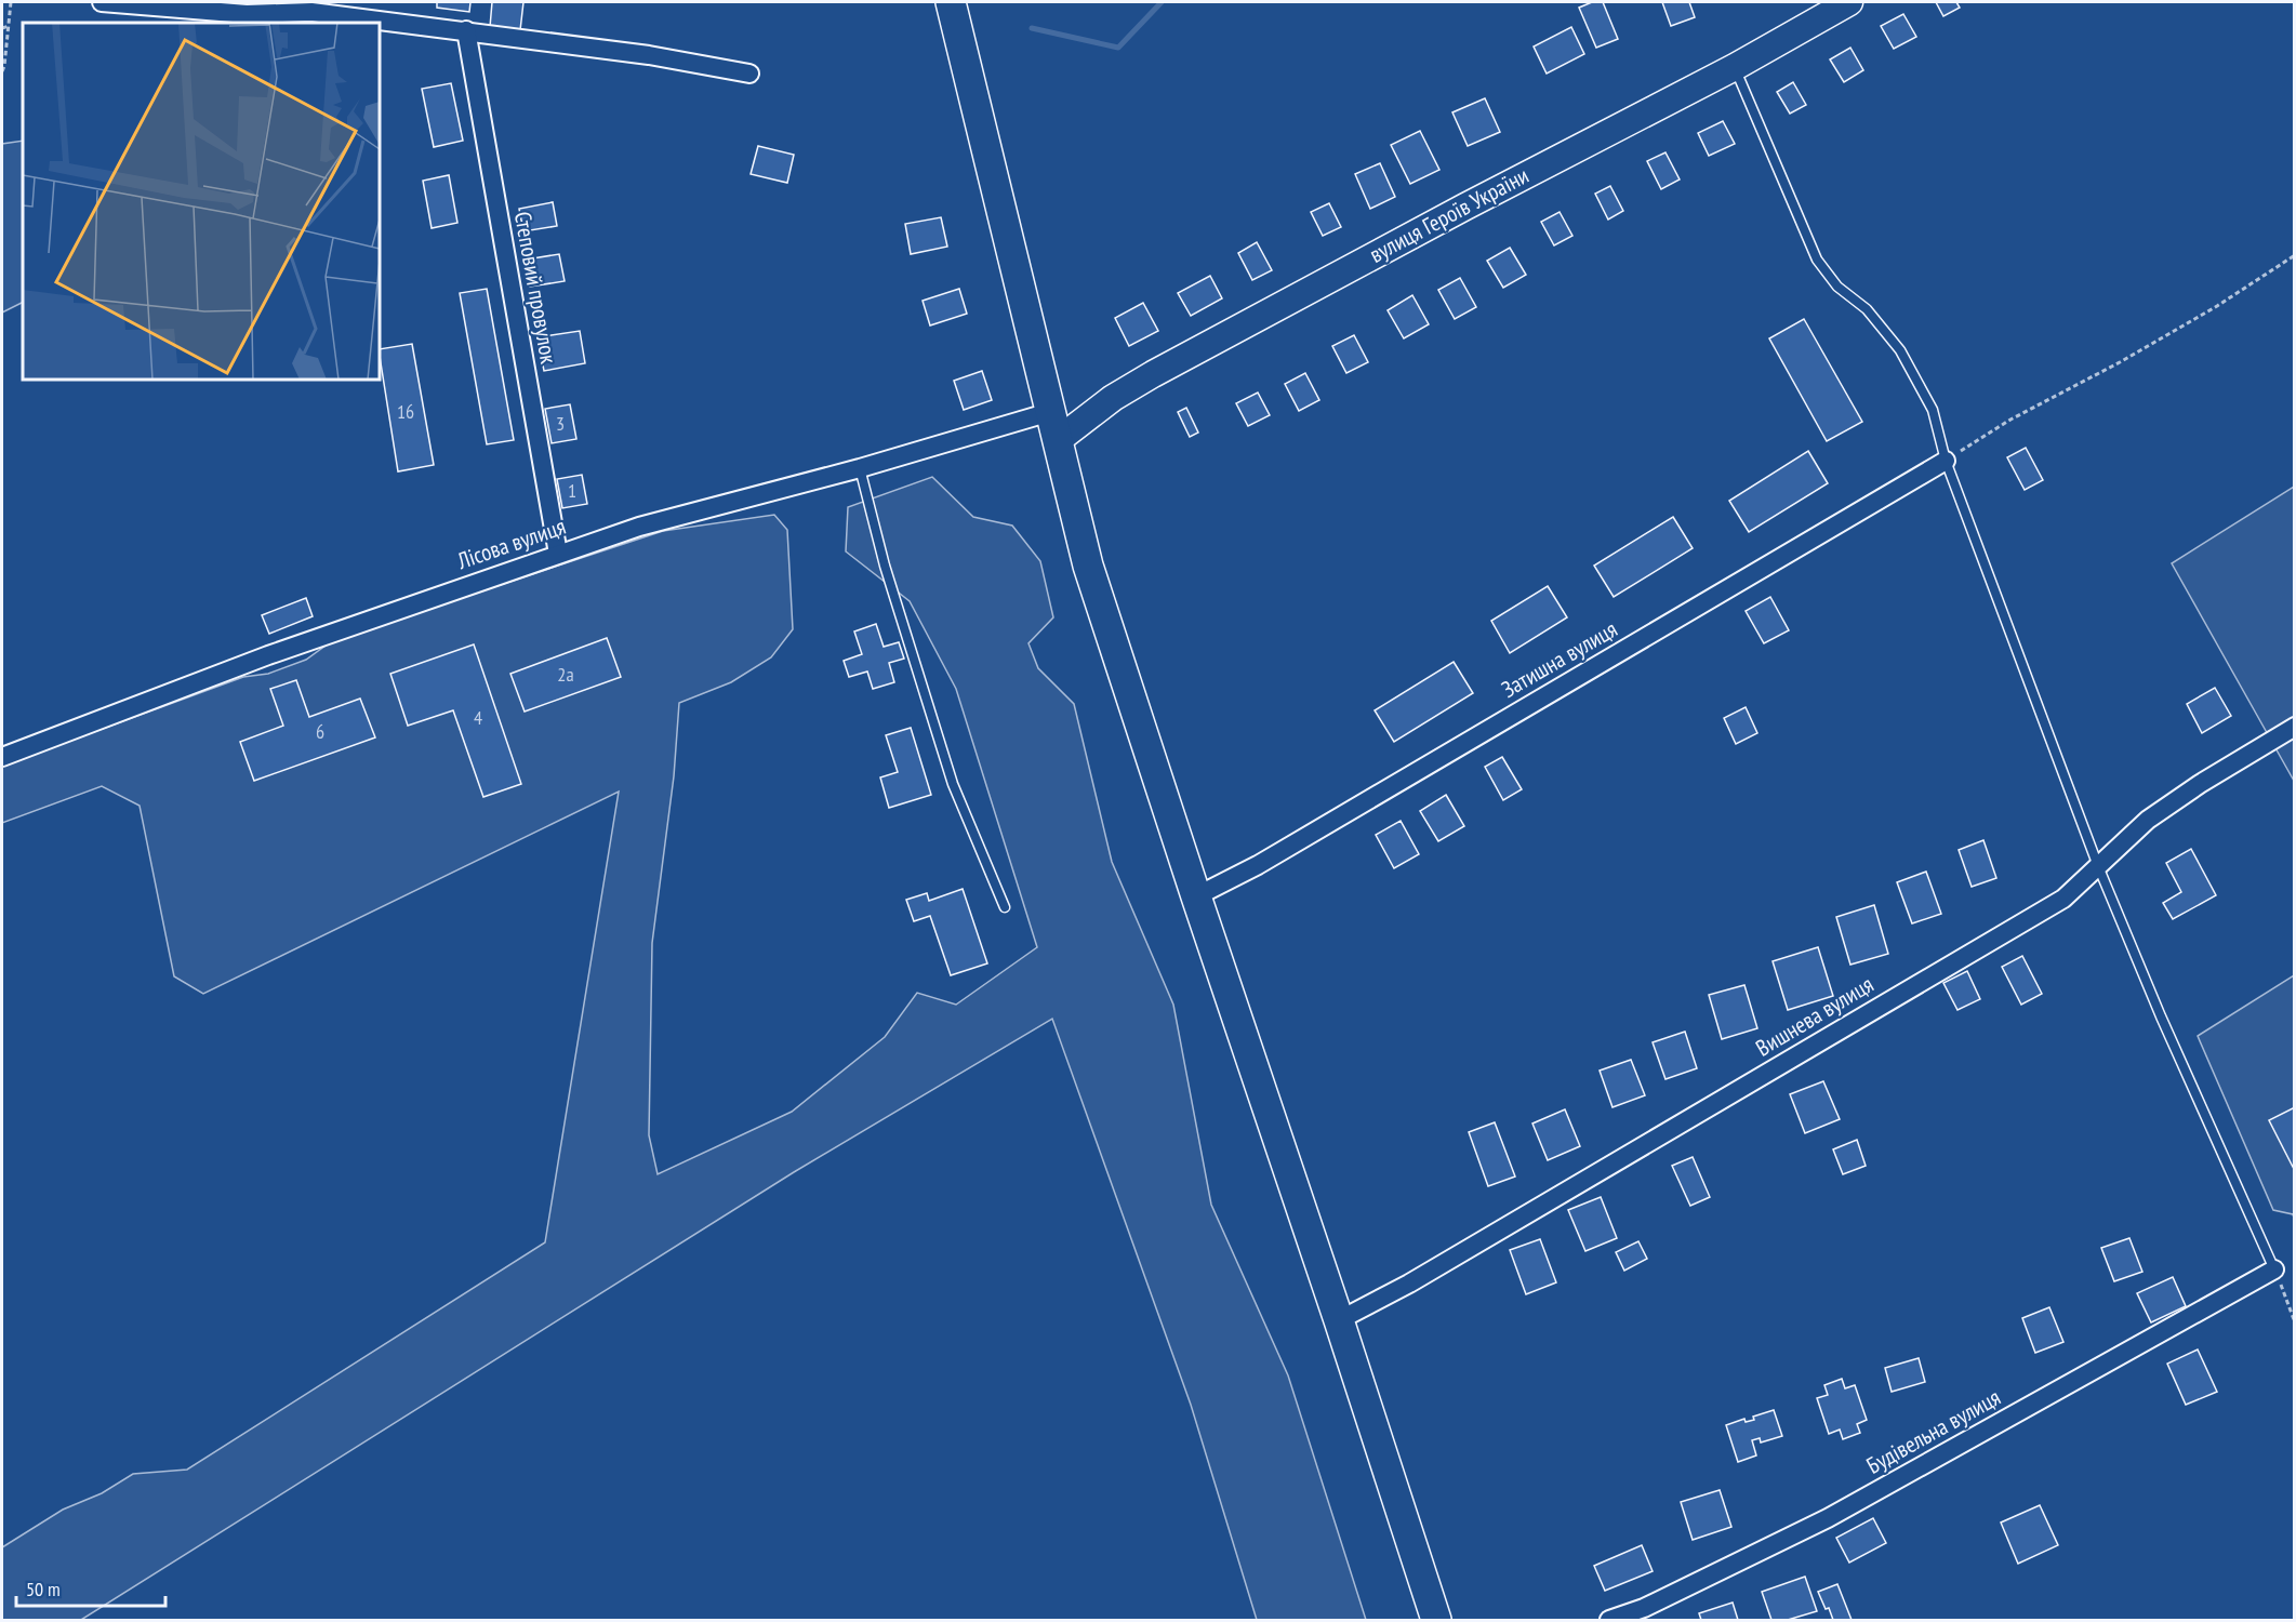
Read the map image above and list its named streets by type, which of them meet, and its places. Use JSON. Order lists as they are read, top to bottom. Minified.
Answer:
{"streets":{"street":["вулиця Героїв України","Степовий провулок","Лісова вулиця","Затишна вулиця","Вишнева вулиця","Будівельна вулиця"]},"crossings":[["Степовий провулок","Лісова вулиця"]],"house_numbers":["16","3","1","2а","4","6"],"scale_bar":"50 m"}
